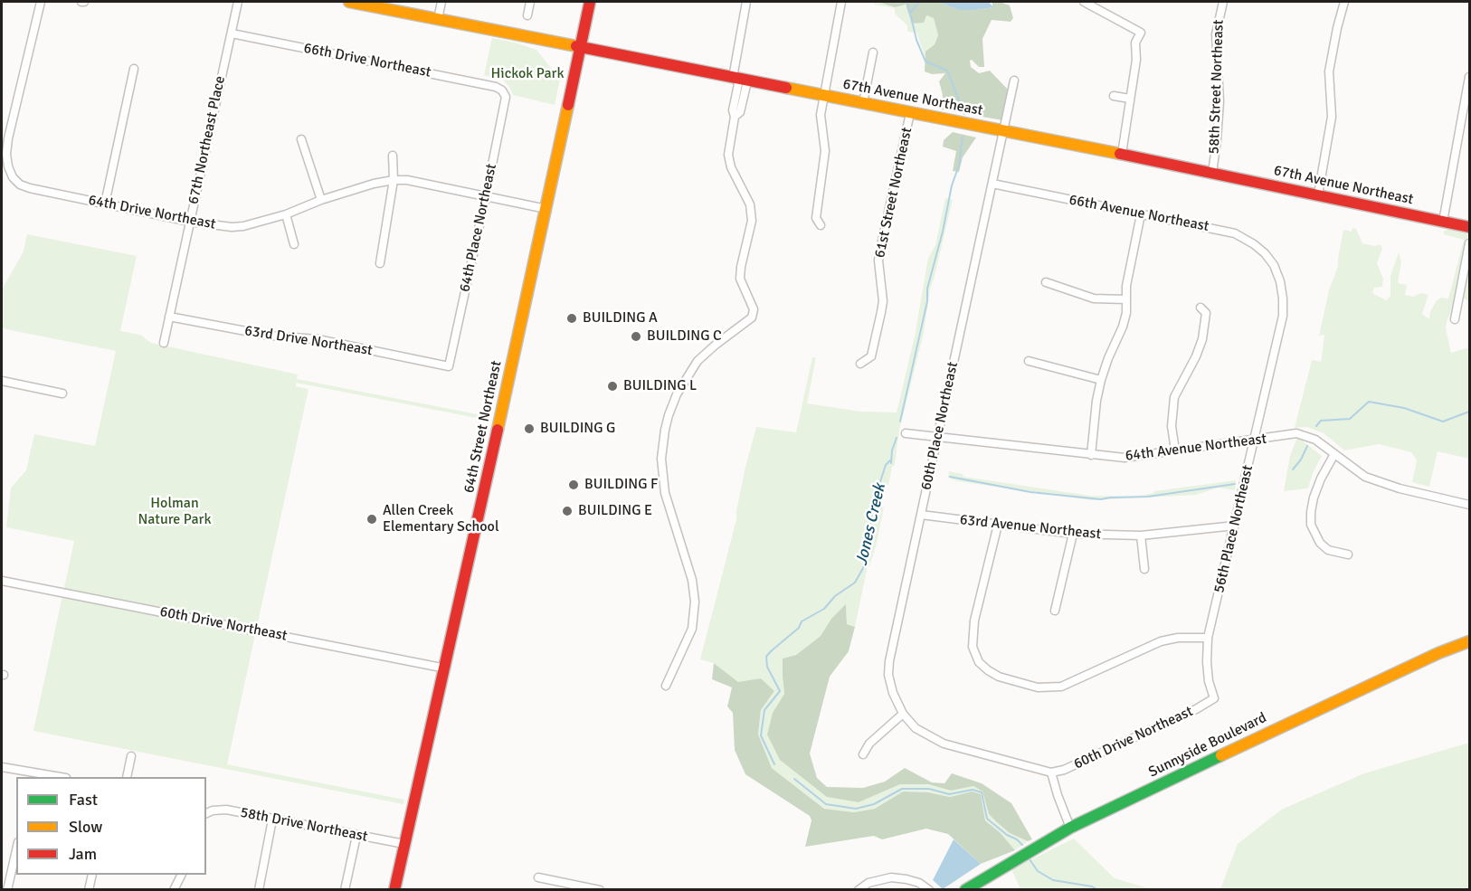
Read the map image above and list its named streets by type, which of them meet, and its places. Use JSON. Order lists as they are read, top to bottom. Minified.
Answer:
{"streets":{"street":["66th Drive Northeast","58th Street Northeast","67th Avenue Northeast","67th Northeast Place","61st Street Northeast","64th Drive Northeast","66th Avenue Northeast","64th Place Northeast","63rd Drive Northeast","60th Place Northeast","64th Street Northeast","64th Avenue Northeast","63rd Avenue Northeast","56th Place Northeast","60th Drive Northeast","Sunnyside Boulevard","58th Drive Northeast"]},"crossings":[["66th Drive Northeast","67th Northeast Place"],["66th Drive Northeast","64th Place Northeast"],["58th Street Northeast","67th Avenue Northeast"],["67th Avenue Northeast","61st Street Northeast"],["67th Avenue Northeast","60th Place Northeast"],["67th Avenue Northeast","64th Street Northeast"],["67th Northeast Place","64th Drive Northeast"],["67th Northeast Place","63rd Drive Northeast"],["64th Drive Northeast","64th Place Northeast"],["64th Drive Northeast","64th Street Northeast"],["66th Avenue Northeast","60th Place Northeast"],["66th Avenue Northeast","56th Place Northeast"],["64th Place Northeast","63rd Drive Northeast"],["60th Place Northeast","64th Avenue Northeast"],["60th Place Northeast","63rd Avenue Northeast"],["64th Street Northeast","60th Drive Northeast"],["64th Street Northeast","58th Drive Northeast"],["64th Avenue Northeast","56th Place Northeast"],["63rd Avenue Northeast","56th Place Northeast"],["56th Place Northeast","60th Drive Northeast"]],"water":["Jones Creek"],"parks":["Hickok Park","Holman Nature Park"],"places":["BUILDING A","BUILDING C","BUILDING L","BUILDING G","BUILDING F","BUILDING E","Allen Creek Elementary School"],"legend":["Fast","Slow","Jam"]}
